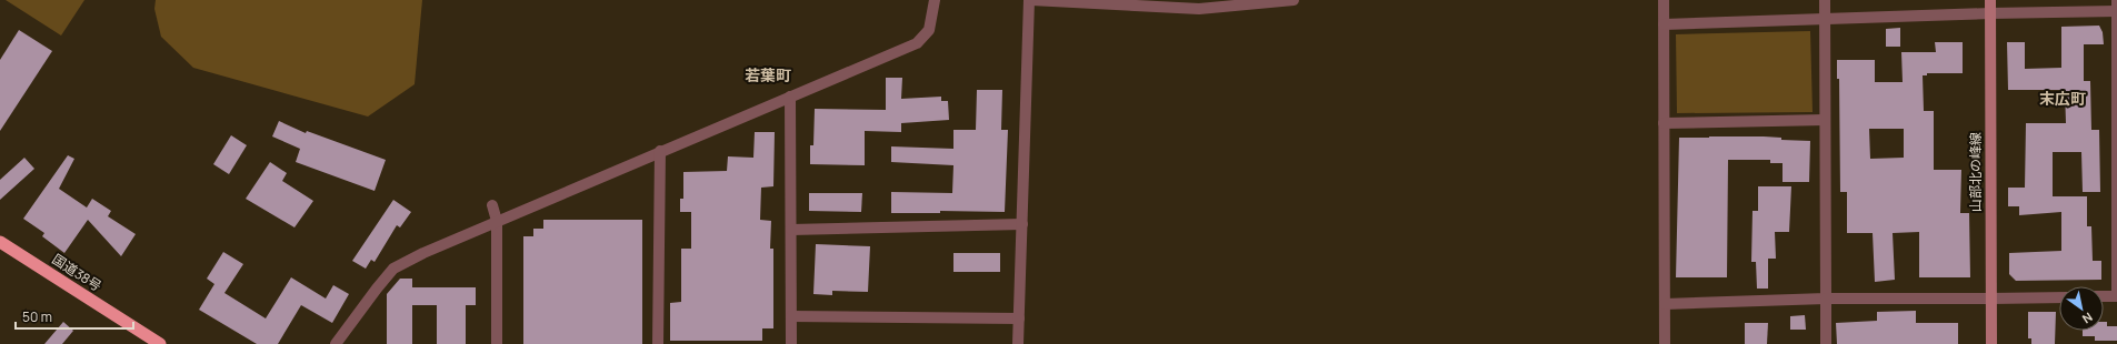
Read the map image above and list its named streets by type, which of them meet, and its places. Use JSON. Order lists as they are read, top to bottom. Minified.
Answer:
{"streets":{"highway":["国道38号"],"main road":["山部北の峰線"]},"districts":["若葉町","末広町"],"scale_bar":"50 m","north":"bottom right"}
